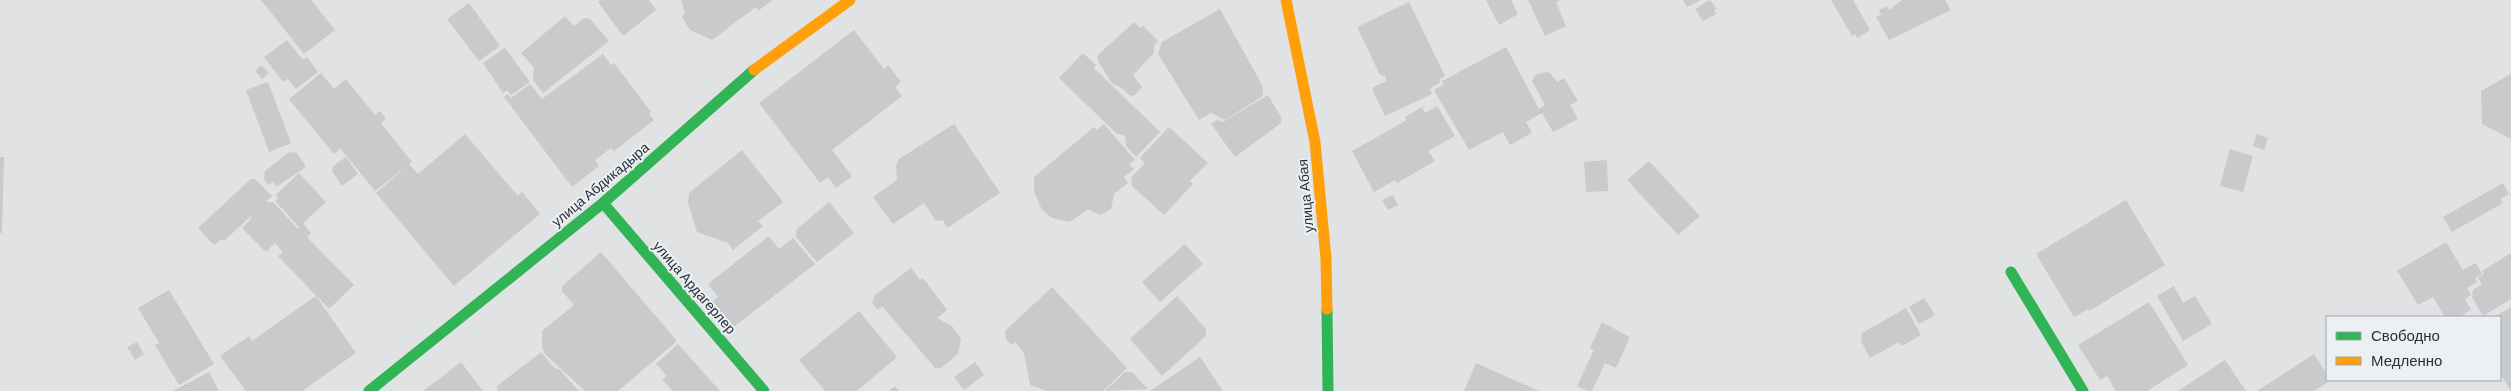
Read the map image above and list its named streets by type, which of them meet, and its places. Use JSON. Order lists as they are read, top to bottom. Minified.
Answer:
{"streets":{"street":["улица Абдикадыра","улица Абая","улица Ардагерлер"]},"crossings":[["улица Абдикадыра","улица Ардагерлер"]],"legend":["Свободно","Медленно"]}
